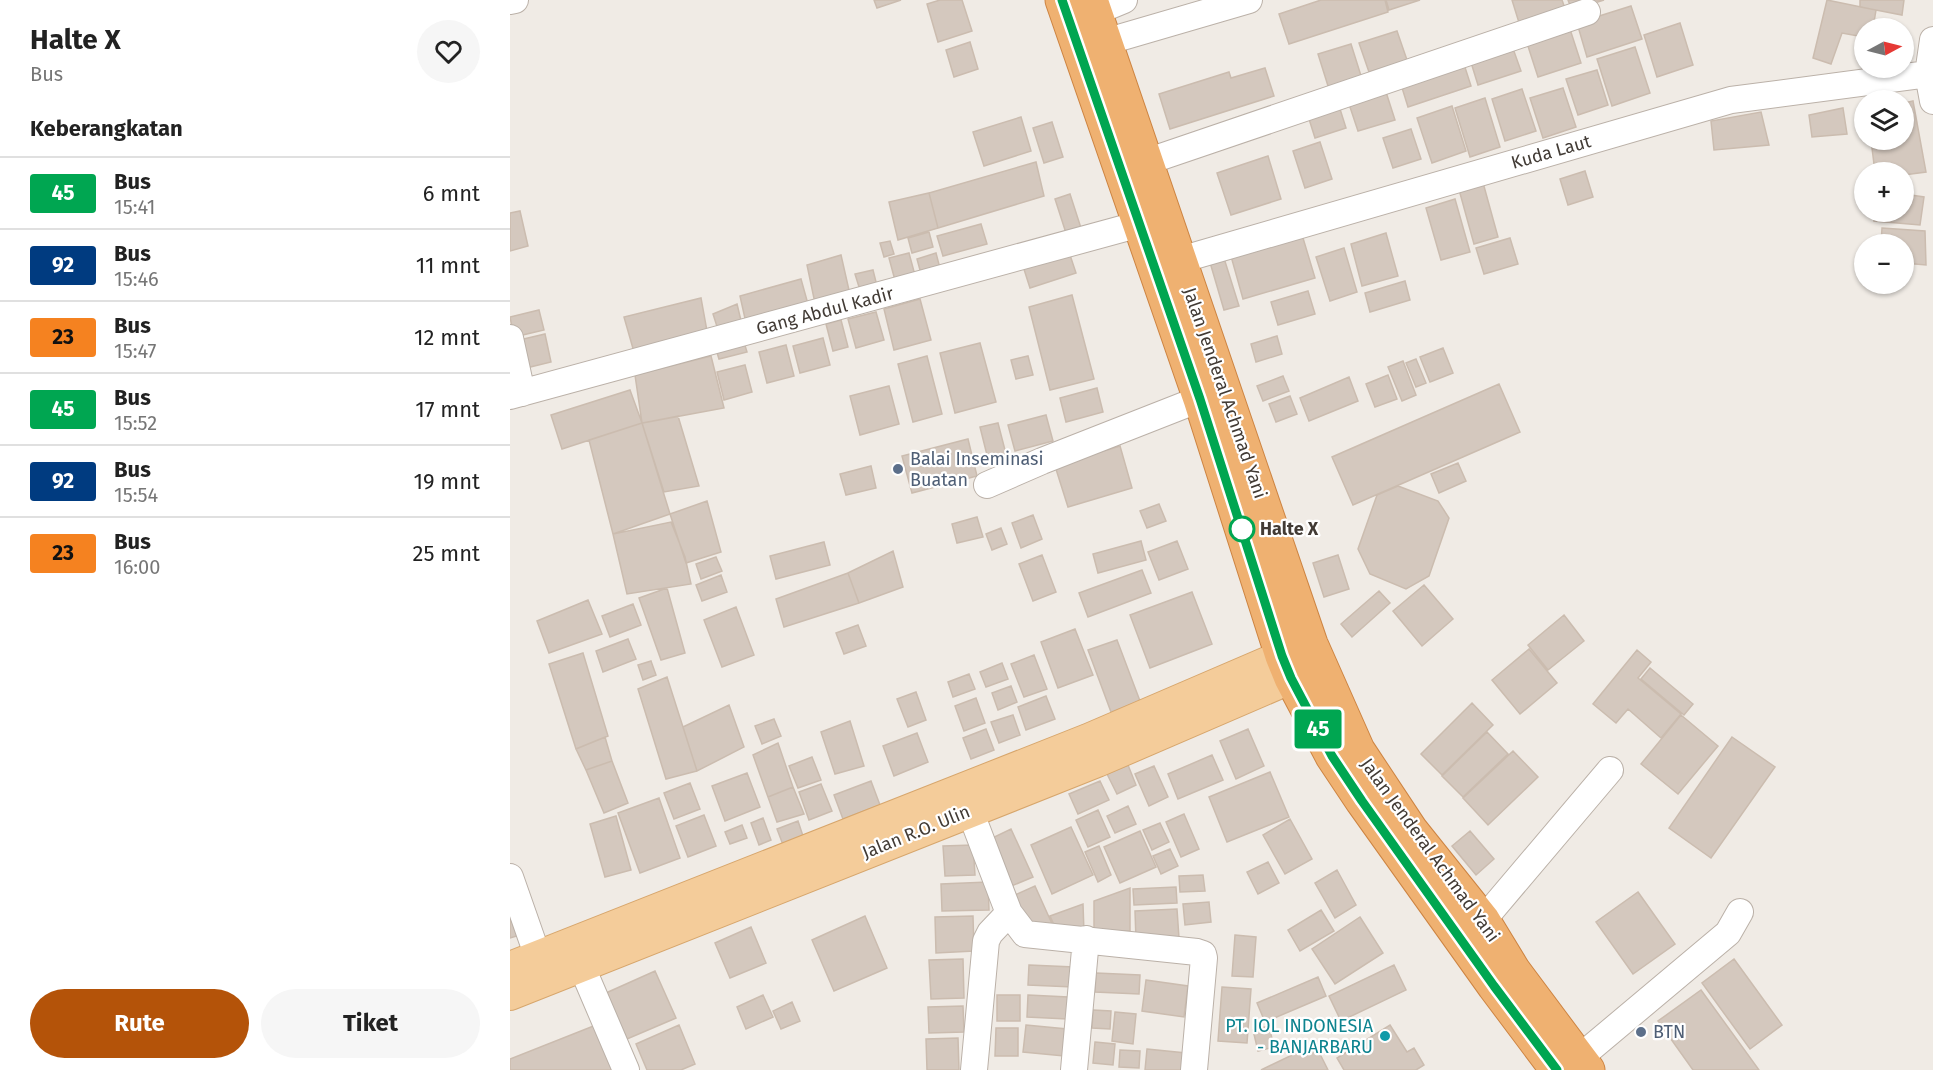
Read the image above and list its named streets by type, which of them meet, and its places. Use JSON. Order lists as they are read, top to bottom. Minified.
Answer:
{"streets":{"highway":["Jalan Jenderal Achmad Yani"],"main road":["Jalan R.O. Ulin"],"street":["Kuda Laut","Gang Abdul Kadir"]},"crossings":[["Kuda Laut","Jalan Jenderal Achmad Yani"],["Gang Abdul Kadir","Jalan Jenderal Achmad Yani"],["Jalan Jenderal Achmad Yani","Jalan R.O. Ulin"]],"places":["Balai Inseminasi Buatan","Halte X","BTN","PT. IOL INDONESIA - BANJARBARU"],"lines":["bus line 45"],"north":"right","page":{"heading":[["Halte X","Bus"],"Keberangkatan"],"on_map":"45","map_buttons":["+","−"],"list":[{"mark":"45","name":"Bus","note":"15:41","value":"6 mnt"},{"mark":"92","name":"Bus","note":"15:46","value":"11 mnt"},{"mark":"23","name":"Bus","note":"15:47","value":"12 mnt"},{"mark":"45","name":"Bus","note":"15:52","value":"17 mnt"},{"mark":"92","name":"Bus","note":"15:54","value":"19 mnt"},{"mark":"23","name":"Bus","note":"16:00","value":"25 mnt"}],"buttons":["Rute","Tiket"]}}
